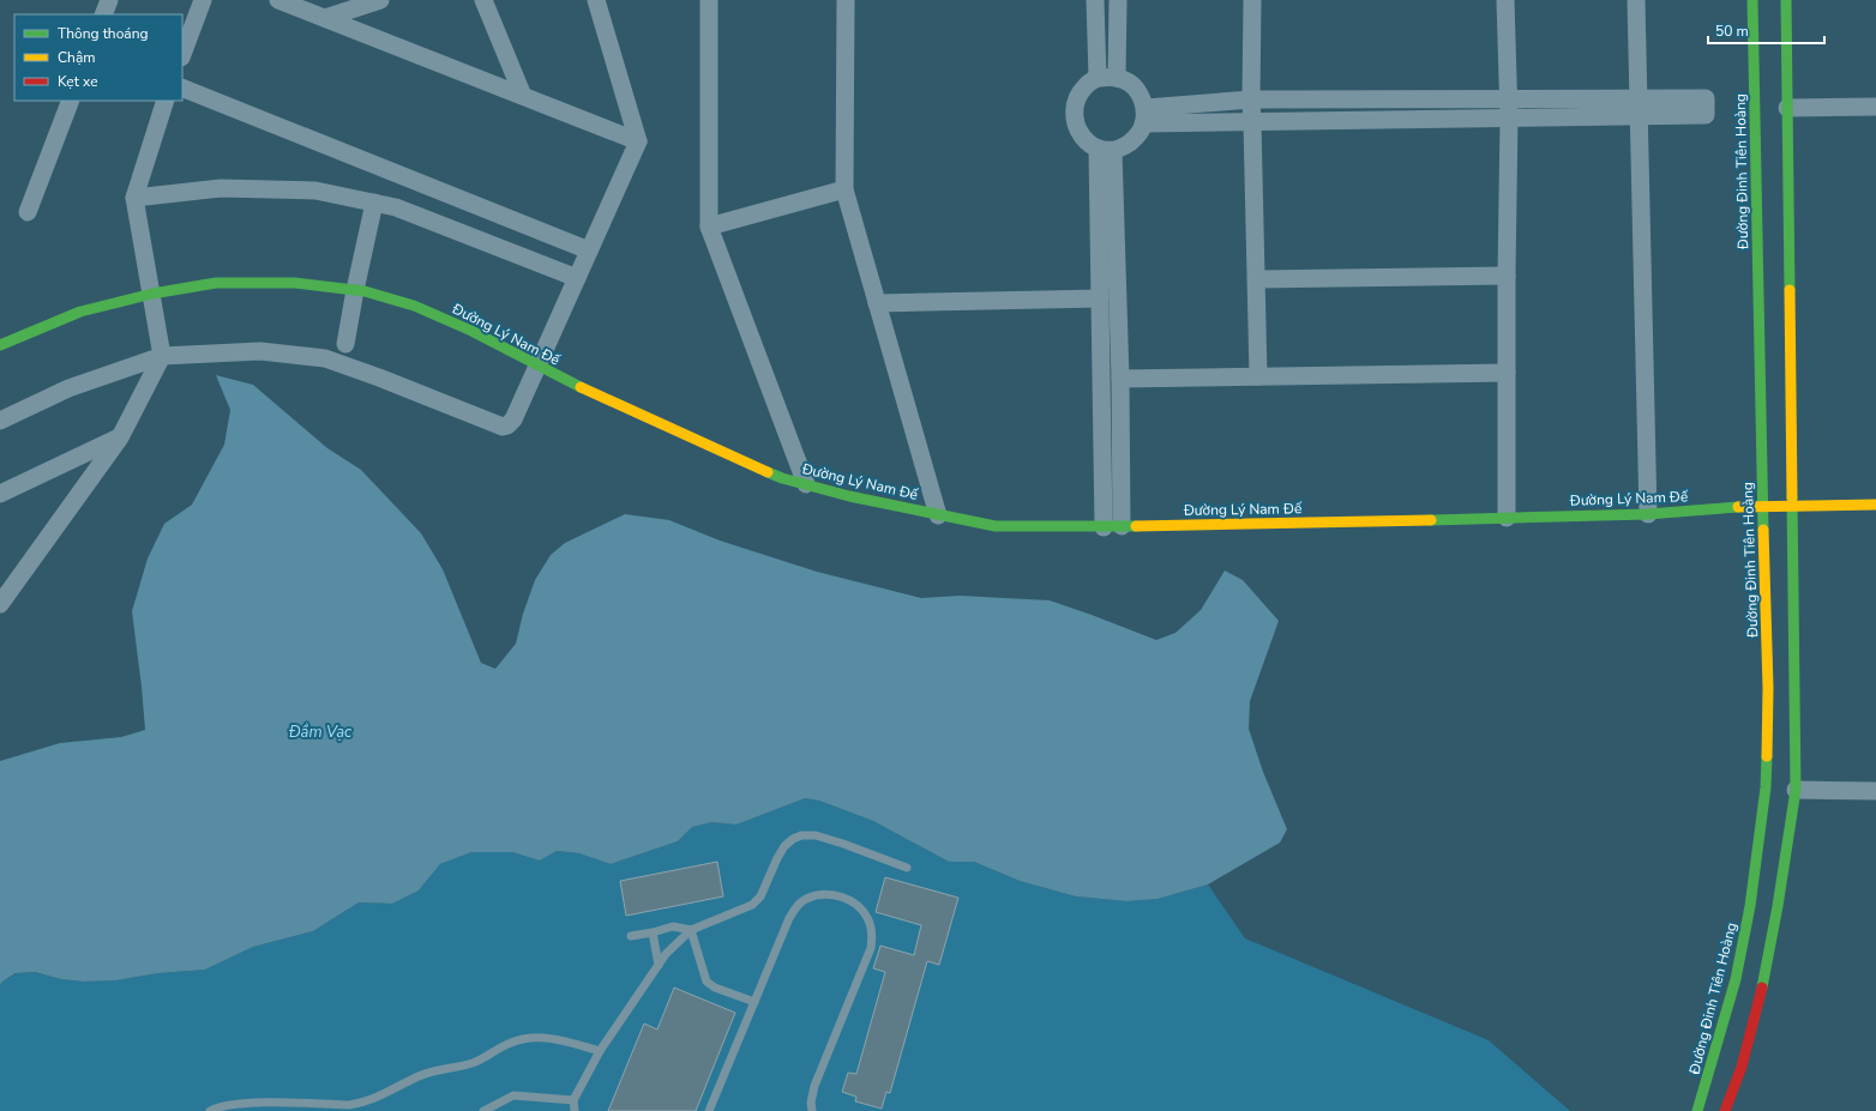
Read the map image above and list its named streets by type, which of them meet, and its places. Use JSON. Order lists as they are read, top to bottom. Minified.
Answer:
{"streets":{"main road":["Đường Đinh Tiên Hoàng","Đường Lý Nam Đế"]},"crossings":[["Đường Đinh Tiên Hoàng","Đường Lý Nam Đế"]],"water":["Đầm Vạc"],"legend":["Thông thoáng","Chậm","Kẹt xe"],"scale_bar":"50 m"}
